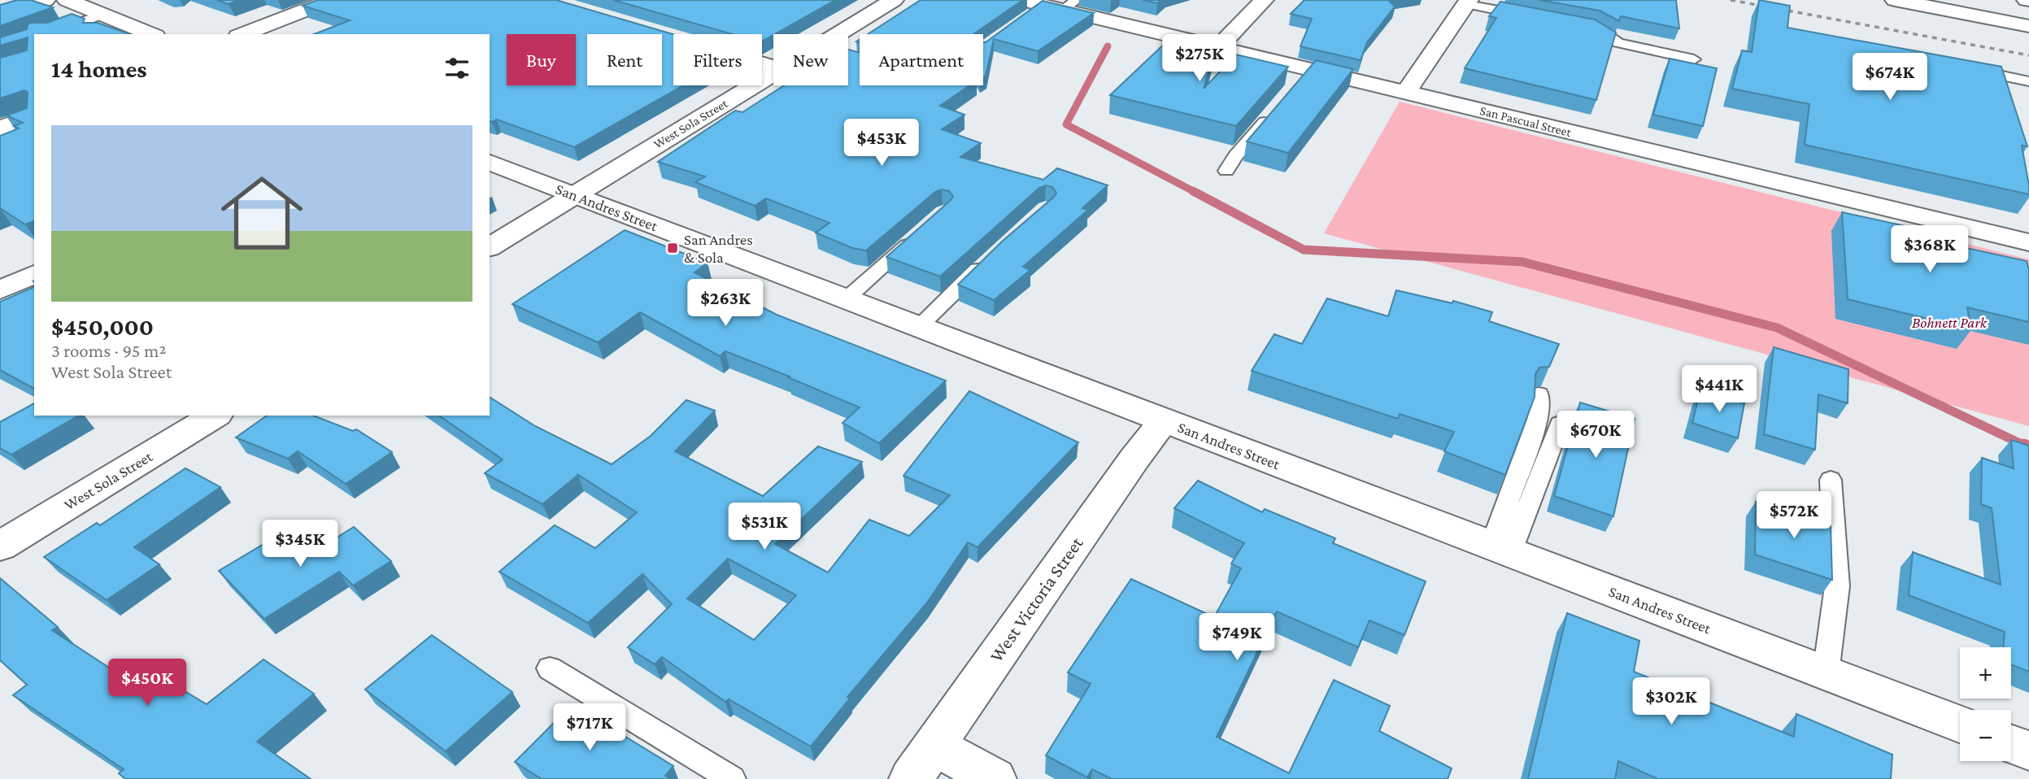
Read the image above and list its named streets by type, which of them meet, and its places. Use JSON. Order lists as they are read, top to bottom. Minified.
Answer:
{"streets":{"main road":["San Pascual Street","West Sola Street","San Andres Street","West Victoria Street"]},"crossings":[["West Sola Street","San Andres Street"],["San Andres Street","West Victoria Street"]],"parks":["Bohnett Park"],"places":{"transit":["San Andres & Sola"]},"page":{"price":["$275K","$674K","$453K","$368K","$263K","$441K","$670K","$572K","$531K","$345K","$749K","$450K","$302K","$717K"],"chip":["Buy","Rent","Filters","New","Apartment"],"heading":"14 homes","list":[{"name":"$450,000","note":"3 rooms · 95 m² · West Sola Street"}],"map_buttons":["+","−"]}}
